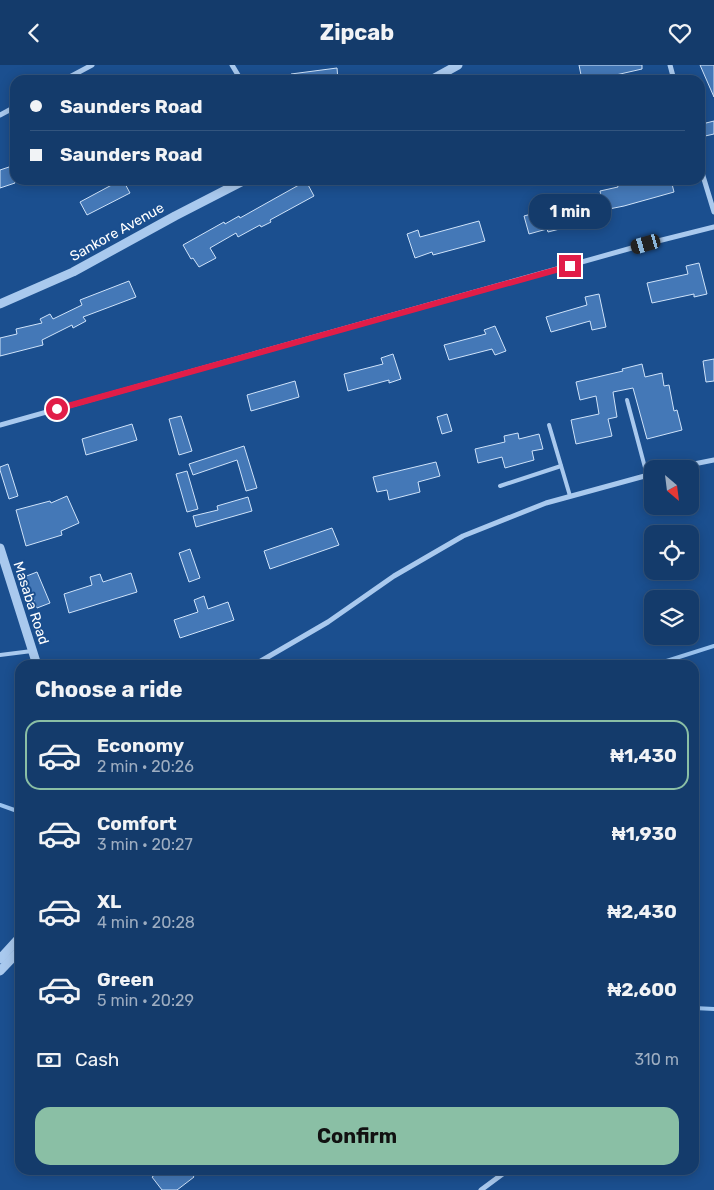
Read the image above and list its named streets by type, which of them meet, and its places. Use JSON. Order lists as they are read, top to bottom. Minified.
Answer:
{"streets":{"street":["Sankore Avenue","Masaba Road"]},"north":"bottom right","page":{"header":"Zipcab","banner":["Saunders Road","Saunders Road"],"bubble":"1 min","heading":"Choose a ride","list":[{"name":"Economy","note":"2 min · 20:26","value":"₦1,430"},{"name":"Comfort","note":"3 min · 20:27","value":"₦1,930"},{"name":"XL","note":"4 min · 20:28","value":"₦2,430"},{"name":"Green","note":"5 min · 20:29","value":"₦2,600"}],"pay":["Cash","310 m"],"buttons":"Confirm"}}
